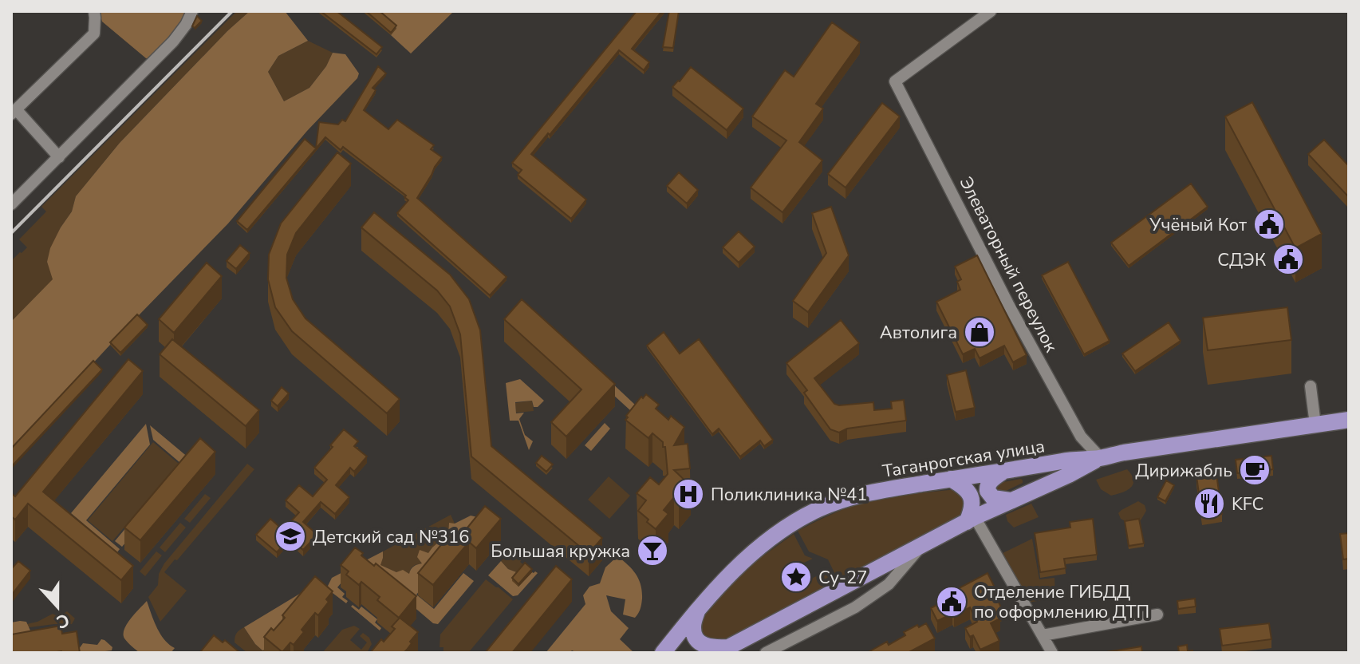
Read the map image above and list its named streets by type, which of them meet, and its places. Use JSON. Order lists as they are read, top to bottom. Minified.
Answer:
{"streets":{"main road":["Таганрогская улица"],"street":["Элеваторный переулок"]},"crossings":[["Элеваторный переулок","Таганрогская улица"]],"places":{"public building":["Учёный Кот","СДЭК","Отделение ГИБДД по оформлению ДТП"],"shop":["Автолига"],"cafe":["Дирижабль"],"hospital":["Поликлиника №41"],"restaurant":["KFC"],"school or university":["Детский сад №316"],"bar":["Большая кружка"],"place":["Су-27"]},"north":"bottom"}
